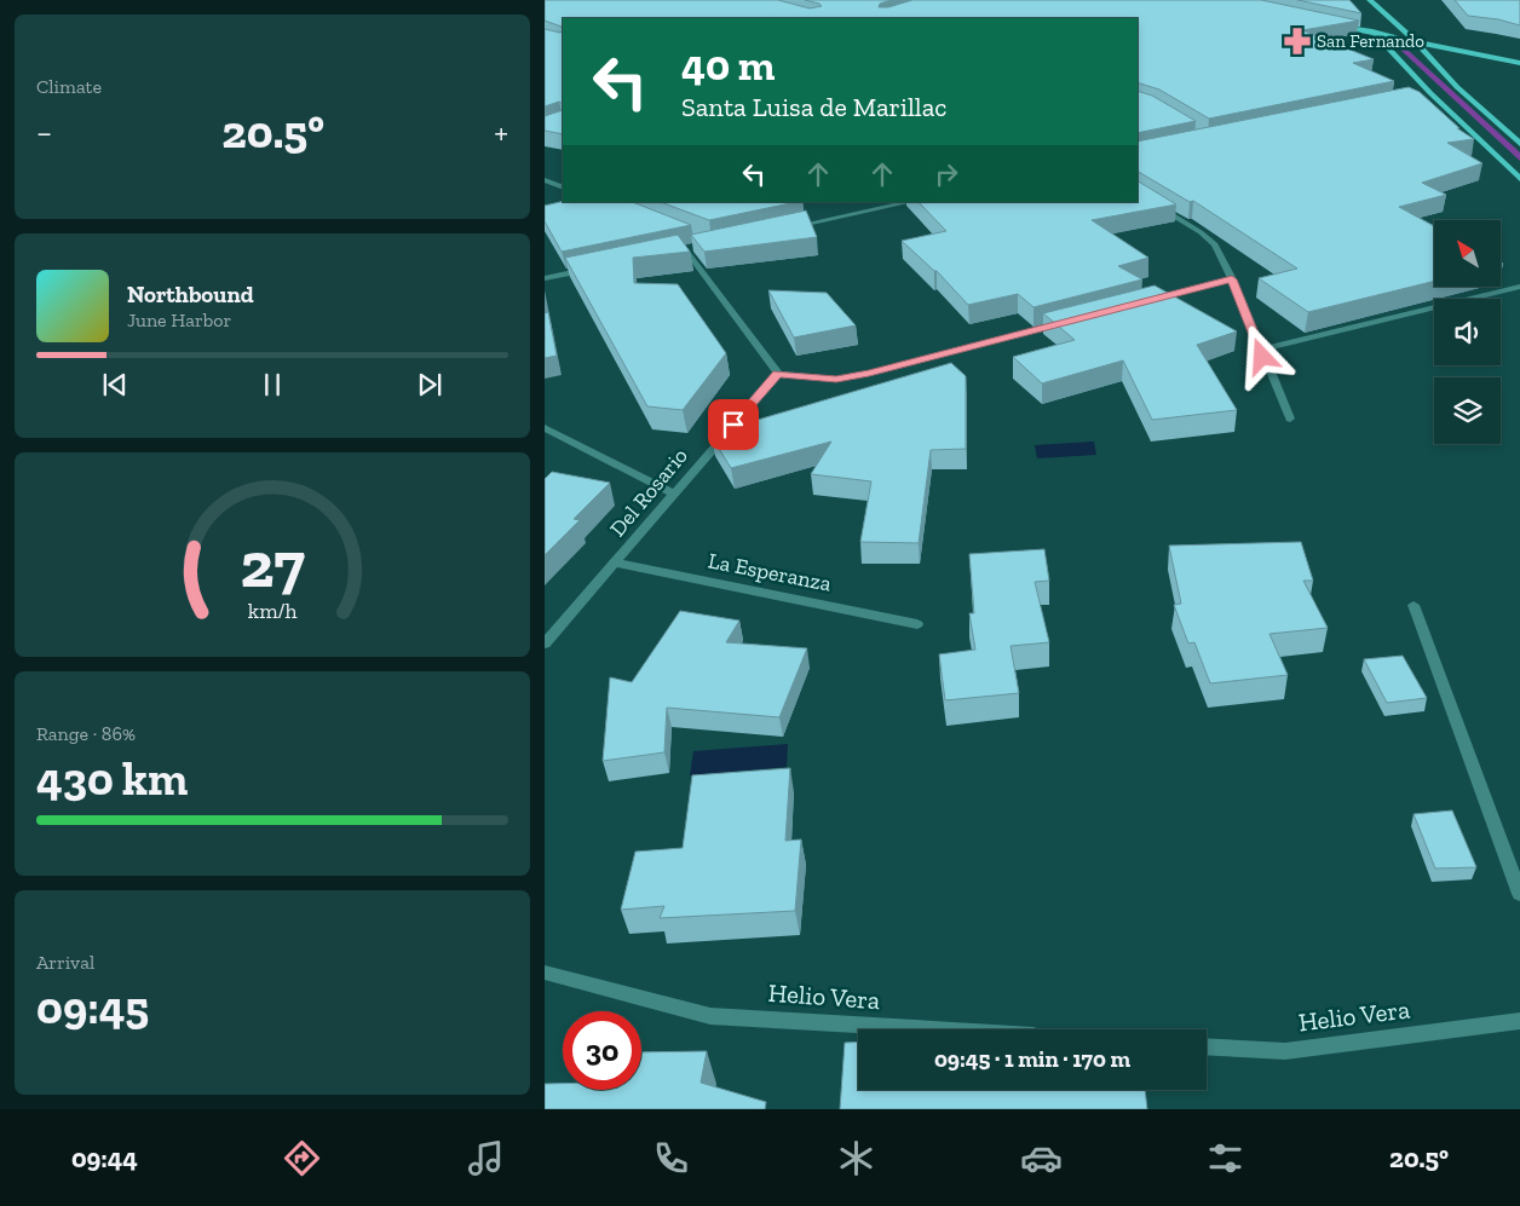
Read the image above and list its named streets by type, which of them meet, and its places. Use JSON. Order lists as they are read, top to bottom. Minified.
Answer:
{"streets":{"street":["Del Rosario","La Esperanza","Helio Vera"]},"crossings":[["Del Rosario","La Esperanza"]],"places":{"pharmacy":["San Fernando"]},"north":"top left","page":{"tile":["Climate",["Range · 86%","430 km"],["Arrival","09:45"]],"turn":["40 m","Santa Luisa de Marillac"],"heat":["−","20.5°","+"],"song":["Northbound","June Harbor"],"limit":"30","trip":"09:45 · 1 min · 170 m","tabs":["09:44","20.5°"],"gauge":["27","km/h"]}}
